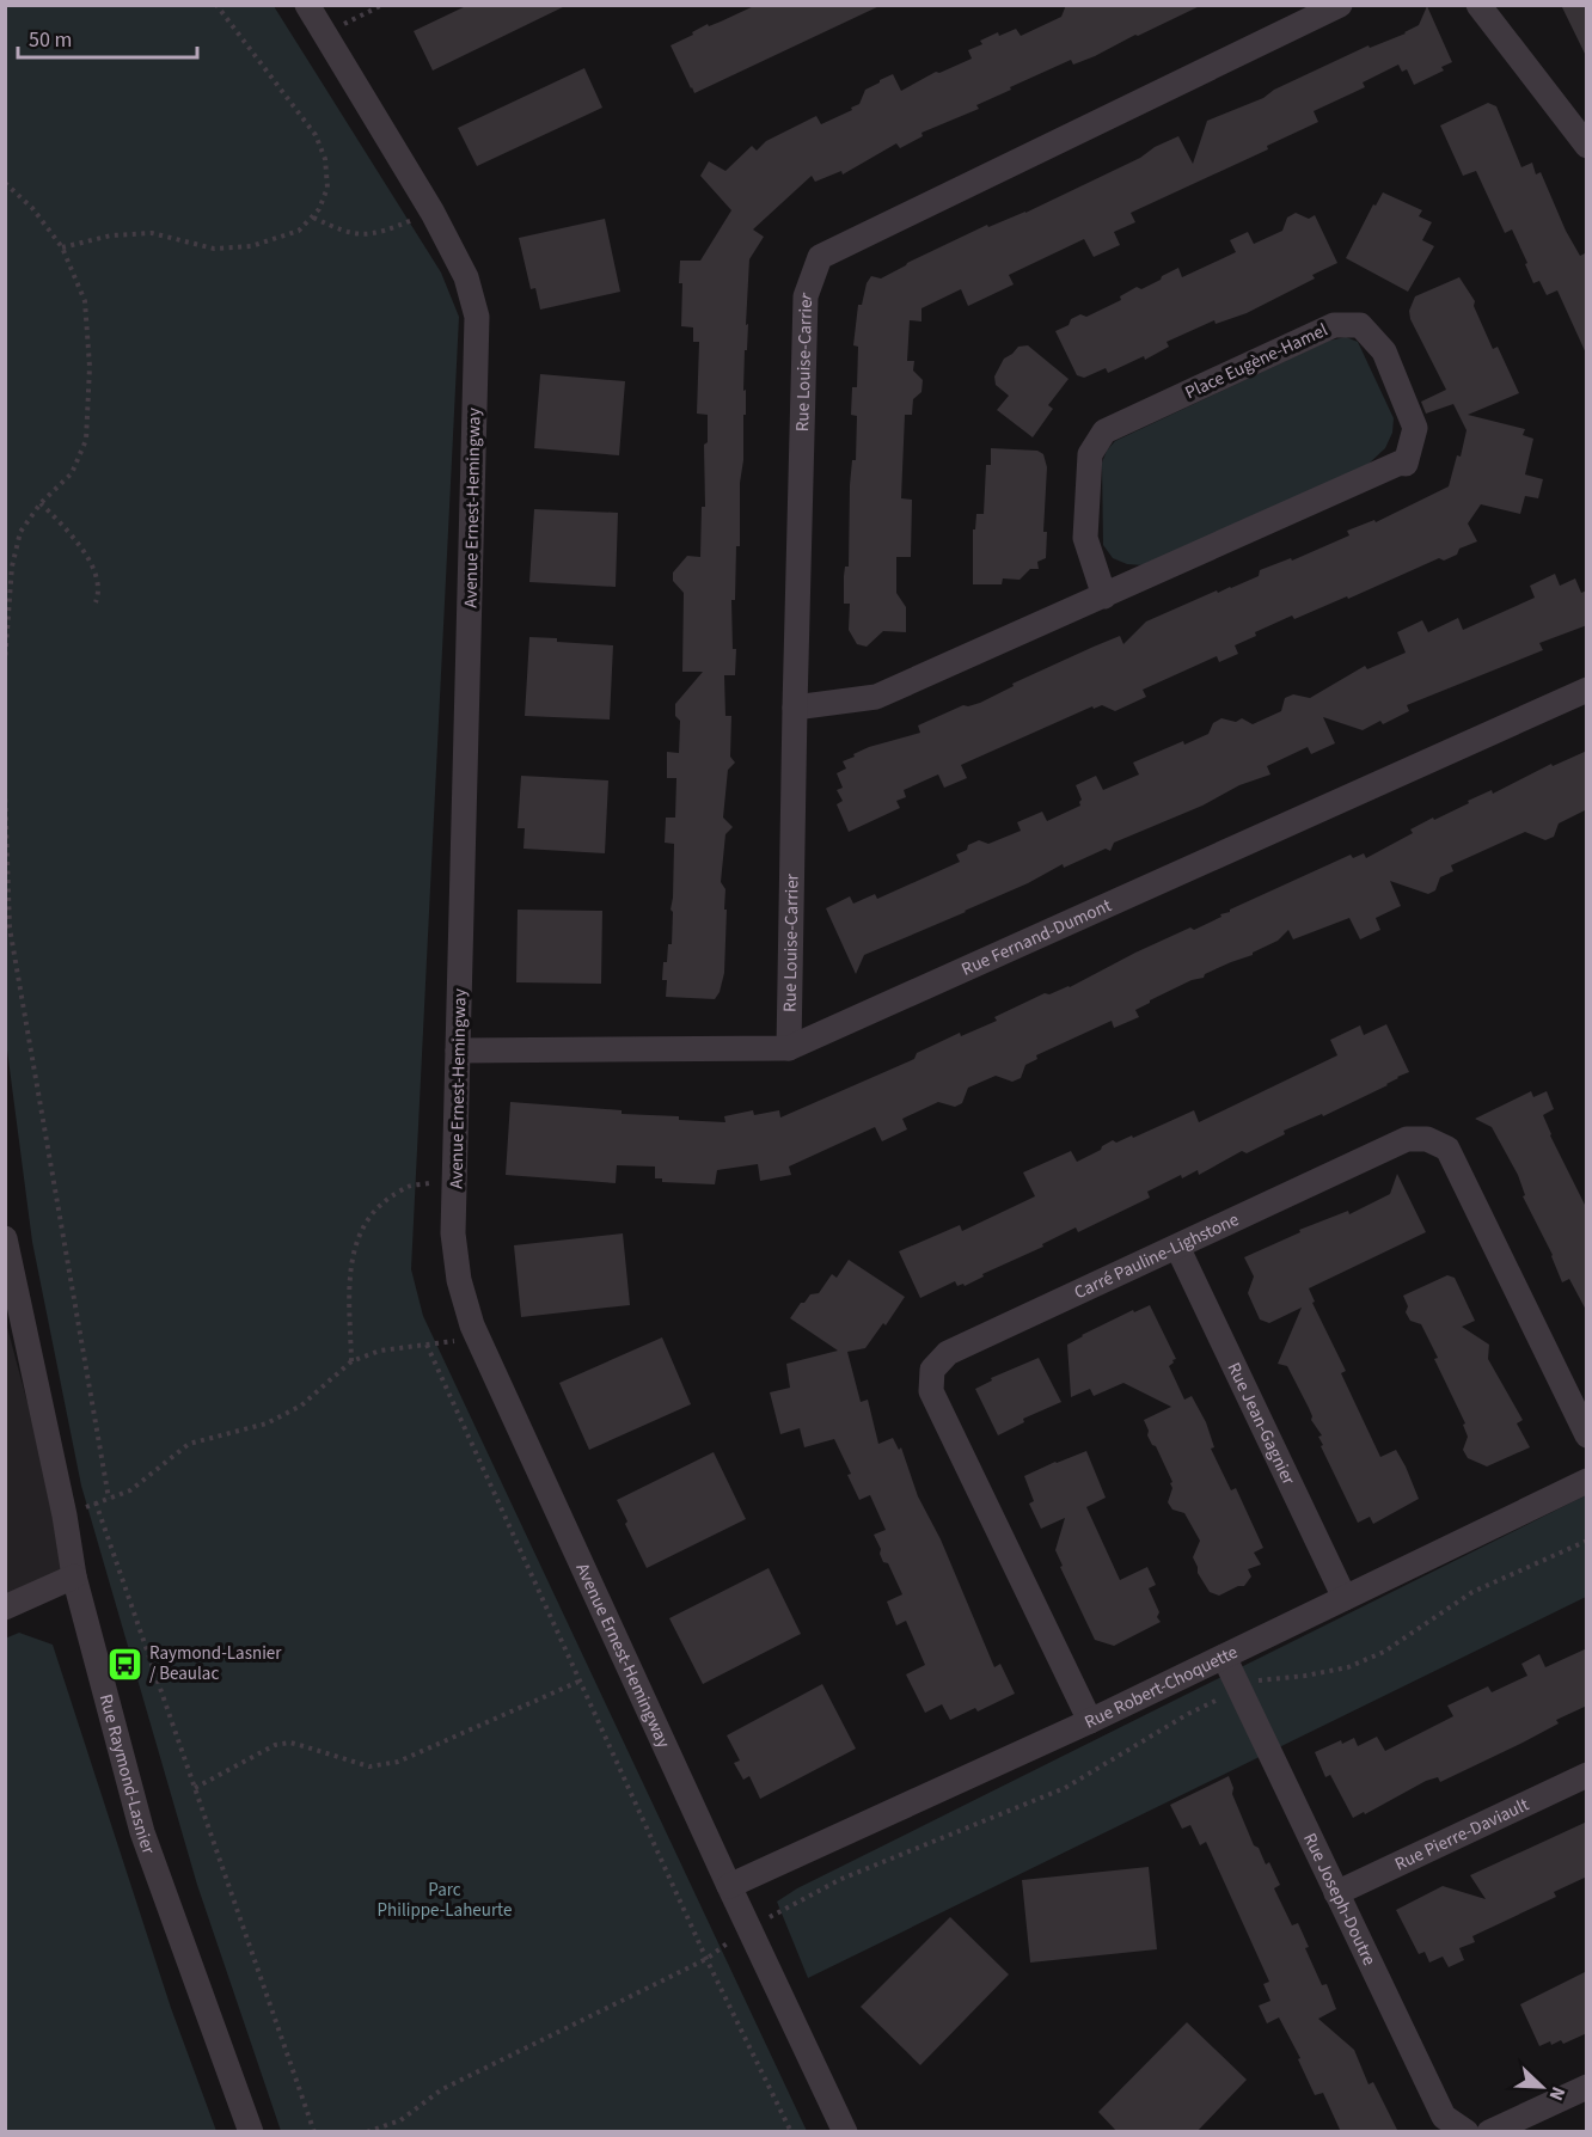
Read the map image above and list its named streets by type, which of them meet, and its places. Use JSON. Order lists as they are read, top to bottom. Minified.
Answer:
{"streets":{"street":["Place Eugène-Hamel","Rue Louise-Carrier","Avenue Ernest-Hemingway","Rue Fernand-Dumont","Carré Pauline-Lighstone","Rue Jean-Gagnier","Rue Robert-Choquette","Rue Raymond-Lasnier","Rue Pierre-Daviault","Rue Joseph-Doutre"]},"crossings":[["Place Eugène-Hamel","Rue Louise-Carrier"],["Rue Louise-Carrier","Rue Fernand-Dumont"],["Avenue Ernest-Hemingway","Rue Fernand-Dumont"],["Avenue Ernest-Hemingway","Rue Robert-Choquette"],["Carré Pauline-Lighstone","Rue Jean-Gagnier"],["Carré Pauline-Lighstone","Rue Robert-Choquette"],["Rue Jean-Gagnier","Rue Robert-Choquette"],["Rue Robert-Choquette","Rue Joseph-Doutre"],["Rue Pierre-Daviault","Rue Joseph-Doutre"]],"parks":["Parc Philippe-Laheurte"],"places":{"bus stop":["Raymond-Lasnier / Beaulac"]},"scale_bar":"50 m","north":"bottom right"}
